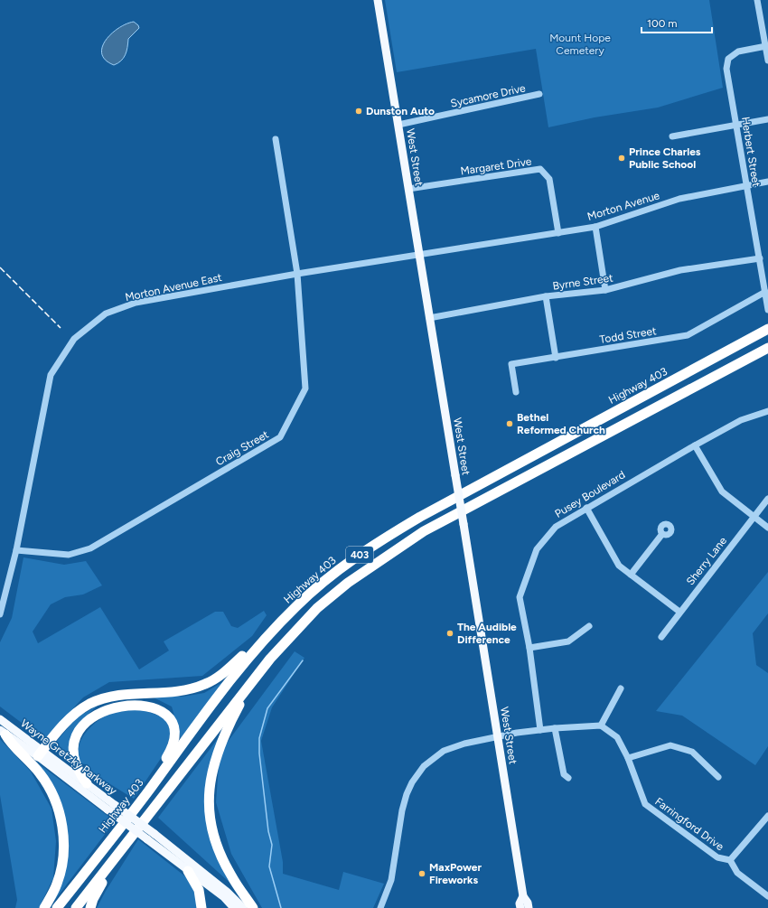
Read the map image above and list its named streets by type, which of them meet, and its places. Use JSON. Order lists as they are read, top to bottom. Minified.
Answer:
{"streets":{"highway":["Highway 403","403"],"main road":["West Street","Wayne Gretzky Parkway"],"street":["Sycamore Drive","Herbert Street","Margaret Drive","Morton Avenue","Byrne Street","Morton Avenue East","Todd Street","Craig Street","Pusey Boulevard","Sherry Lane","Farringford Drive"]},"crossings":[["Sycamore Drive","West Street"],["Herbert Street","Morton Avenue"],["Herbert Street","Byrne Street"],["Herbert Street","Todd Street"],["West Street","Margaret Drive"],["West Street","Morton Avenue"],["West Street","Byrne Street"],["West Street","Morton Avenue East"],["Margaret Drive","Morton Avenue"],["Morton Avenue","Morton Avenue East"],["Morton Avenue East","Craig Street"]],"parks":["Mount Hope Cemetery"],"places":["Dunston Auto","Prince Charles Public School","Bethel Reformed Church","The Audible Difference","MaxPower Fireworks"],"scale_bar":"100 m"}
